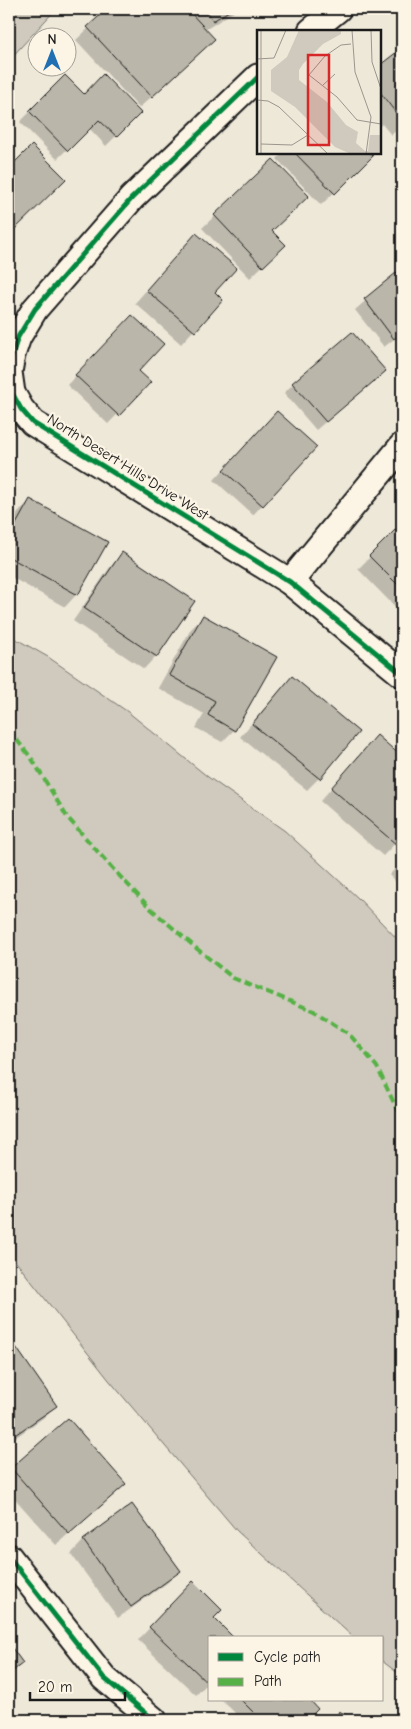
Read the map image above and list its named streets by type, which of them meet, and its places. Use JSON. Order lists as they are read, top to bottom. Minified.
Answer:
{"streets":{"street":["North Desert Hills Drive West"]},"legend":["Cycle path","Path"],"scale_bar":"20 m","north":"top"}
